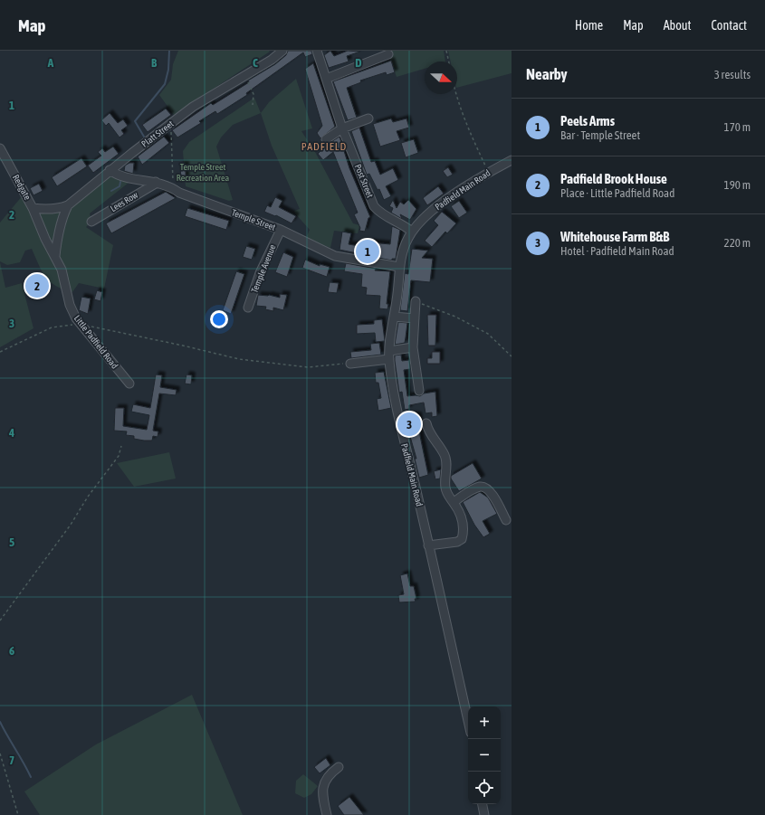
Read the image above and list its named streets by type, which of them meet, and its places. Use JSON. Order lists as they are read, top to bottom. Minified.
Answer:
{"streets":{"street":["Platt Street","Post Street","Redgate","Padfield Main Road","Lees Row","Temple Street","Temple Avenue","Little Padfield Road"]},"crossings":[["Platt Street","Redgate"],["Platt Street","Temple Street"],["Platt Street","Little Padfield Road"],["Post Street","Padfield Main Road"],["Redgate","Little Padfield Road"],["Padfield Main Road","Temple Street"],["Lees Row","Temple Street"],["Temple Street","Temple Avenue"]],"districts":["PADFIELD"],"parks":["Temple Street Recreation Area"],"north":"right","page":{"header":"Map","nav":["Home","Map","About","Contact"],"heading":["Nearby","3 results"],"list":[{"mark":"1","name":"Peels Arms","note":"Bar · Temple Street","value":"170 m"},{"mark":"2","name":"Padfield Brook House","note":"Place · Little Padfield Road","value":"190 m"},{"mark":"3","name":"Whitehouse Farm B&B","note":"Hotel · Padfield Main Road","value":"220 m"}],"pins":["1","2","3"],"map_buttons":["+","−"]},"grid":{"columns":["A","B","C","D"],"rows":["1","2","3","4","5","6","7"]}}
